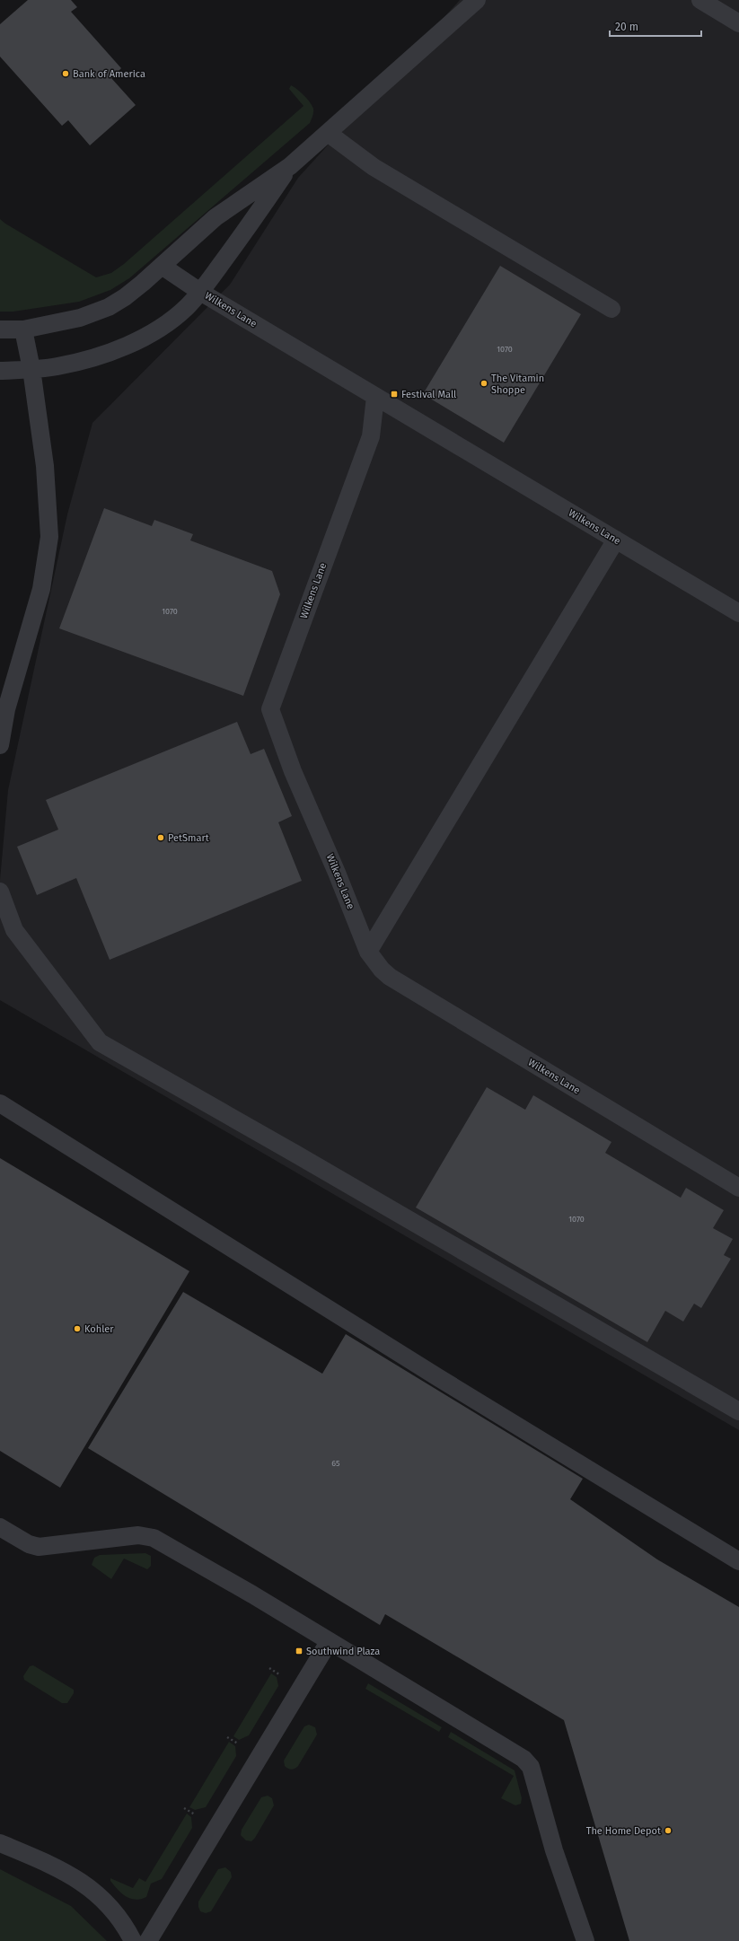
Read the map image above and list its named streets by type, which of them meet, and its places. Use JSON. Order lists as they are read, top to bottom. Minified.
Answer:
{"streets":{"lane":["Wilkens Lane"]},"places":{"other":["Bank of America","The Vitamin Shoppe","PetSmart","Kohler","The Home Depot"],"transit":["Festival Mall","Southwind Plaza"]},"house_numbers":["1070","1070","1070","65"],"scale_bar":"20 m"}
